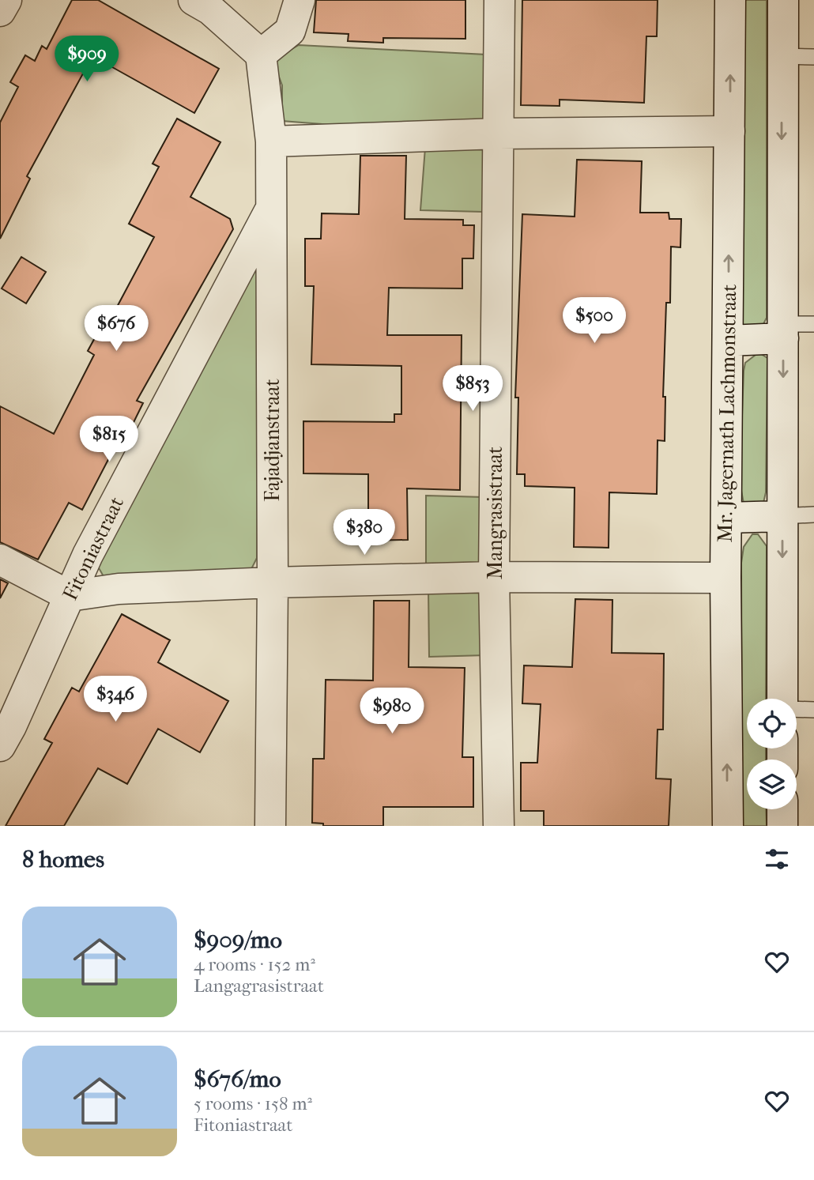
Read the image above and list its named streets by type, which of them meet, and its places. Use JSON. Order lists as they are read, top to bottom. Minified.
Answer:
{"streets":{"street":["Mr. Jagernath Lachmonstraat","Fajadjanstraat","Mangrasistraat","Fitoniastraat"]},"crossings":[["Fajadjanstraat","Fitoniastraat"]],"page":{"price":["$909","$500","$676","$853","$815","$380","$346","$980"],"heading":"8 homes","list":[{"name":"$909/mo","note":"4 rooms · 152 m² · Langagrasistraat"},{"name":"$676/mo","note":"5 rooms · 158 m² · Fitoniastraat"}]}}
